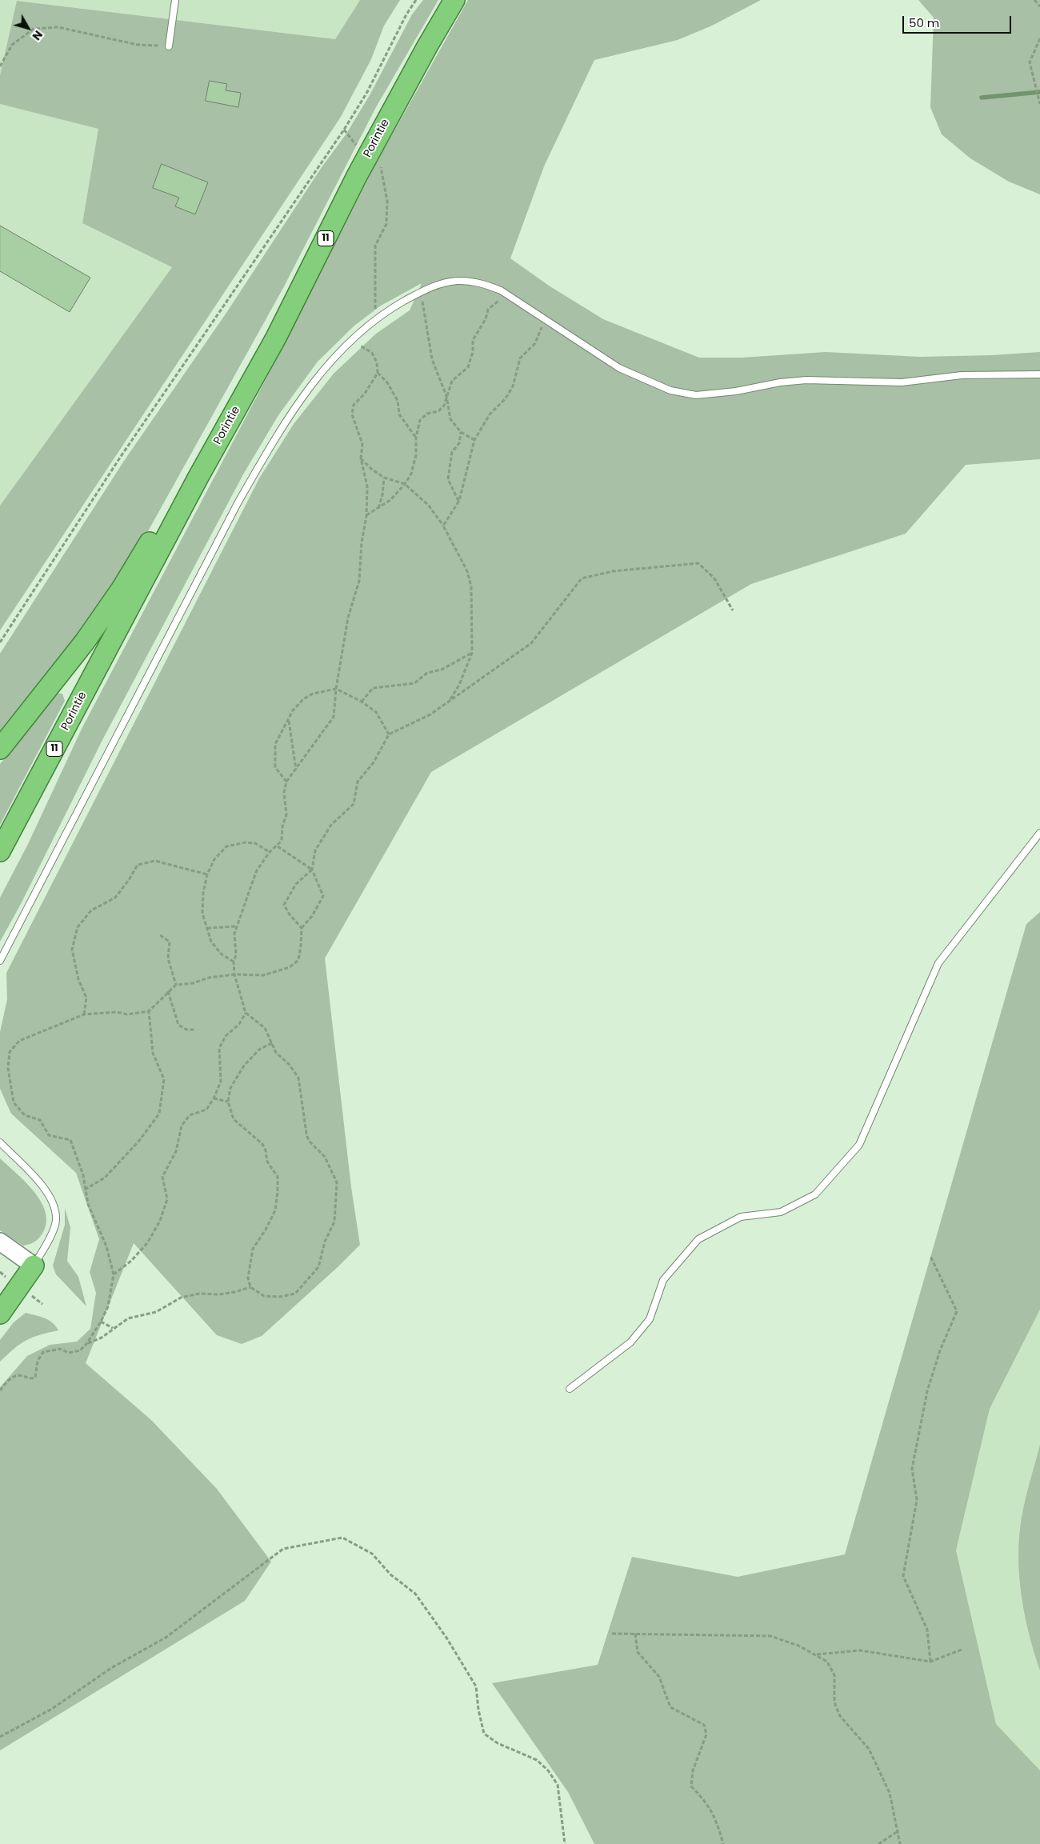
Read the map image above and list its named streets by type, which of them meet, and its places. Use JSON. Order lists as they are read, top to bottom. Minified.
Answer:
{"streets":{"highway":["Porintie","11"]},"scale_bar":"50 m","north":"bottom right"}
